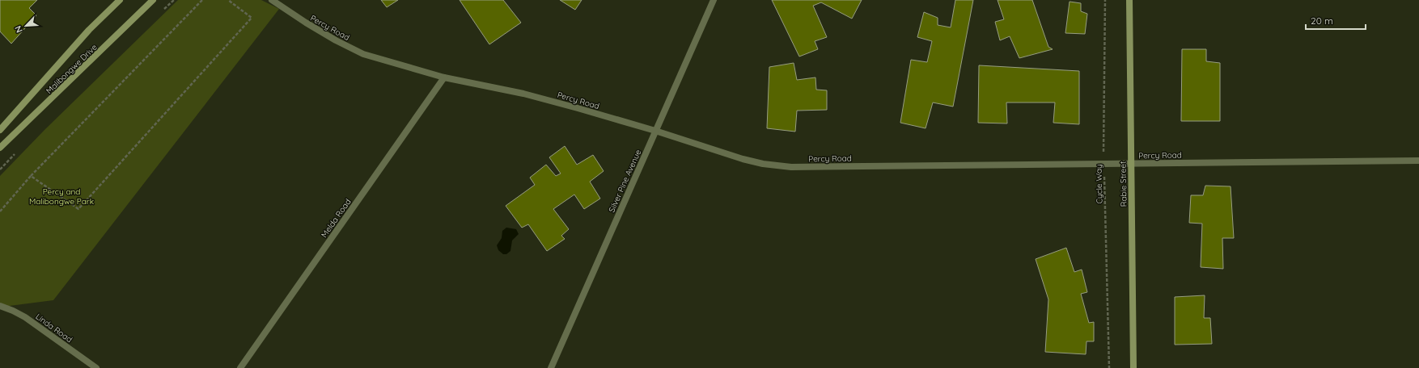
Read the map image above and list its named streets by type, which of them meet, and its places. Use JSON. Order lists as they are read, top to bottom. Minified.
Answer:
{"streets":{"main road":["Malibongwe Drive","Rabie Street"],"street":["Percy Road","Silver Pine Avenue","Melda Road","Linda Road"],"path":["Cycle Way"]},"crossings":[["Percy Road","Silver Pine Avenue"],["Percy Road","Cycle Way"],["Percy Road","Rabie Street"],["Percy Road","Melda Road"]],"parks":["Percy and Malibongwe Park"],"scale_bar":"20 m","north":"bottom left"}
